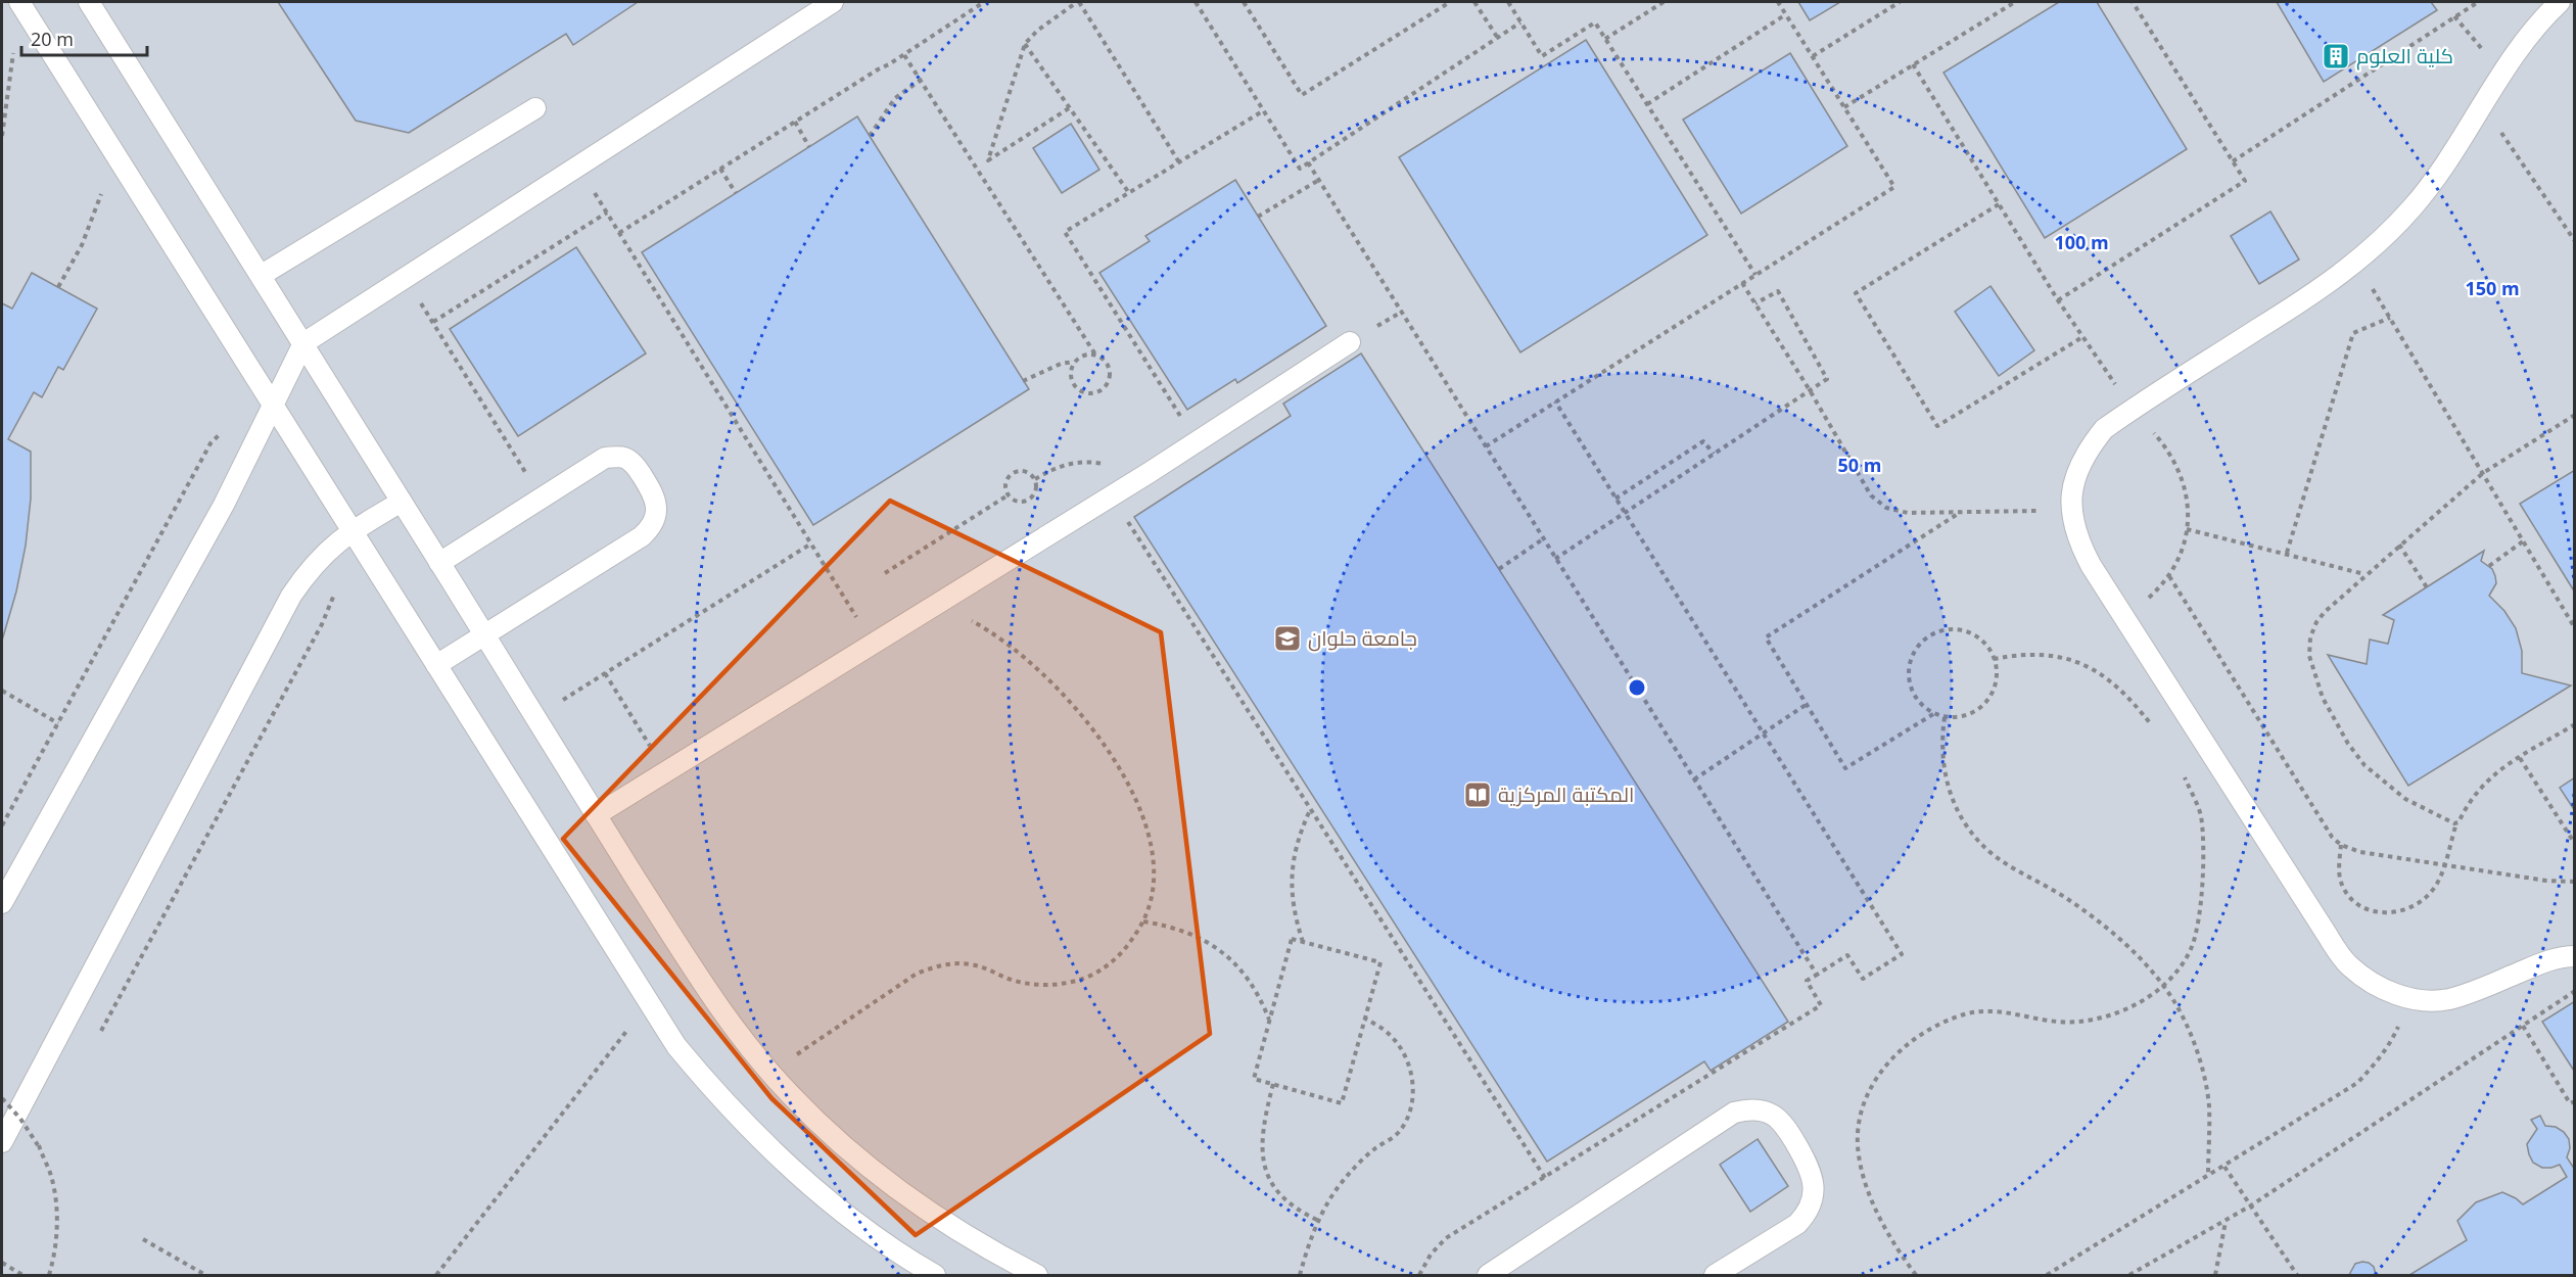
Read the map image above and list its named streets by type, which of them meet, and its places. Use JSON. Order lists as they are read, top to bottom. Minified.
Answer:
{"places":{"building":["كلية العلوم"],"school or university":["جامعة حلوان"],"library":["المكتبة المركزية"]},"scale_bar":"20 m","rings":["100 m","150 m","50 m"]}
